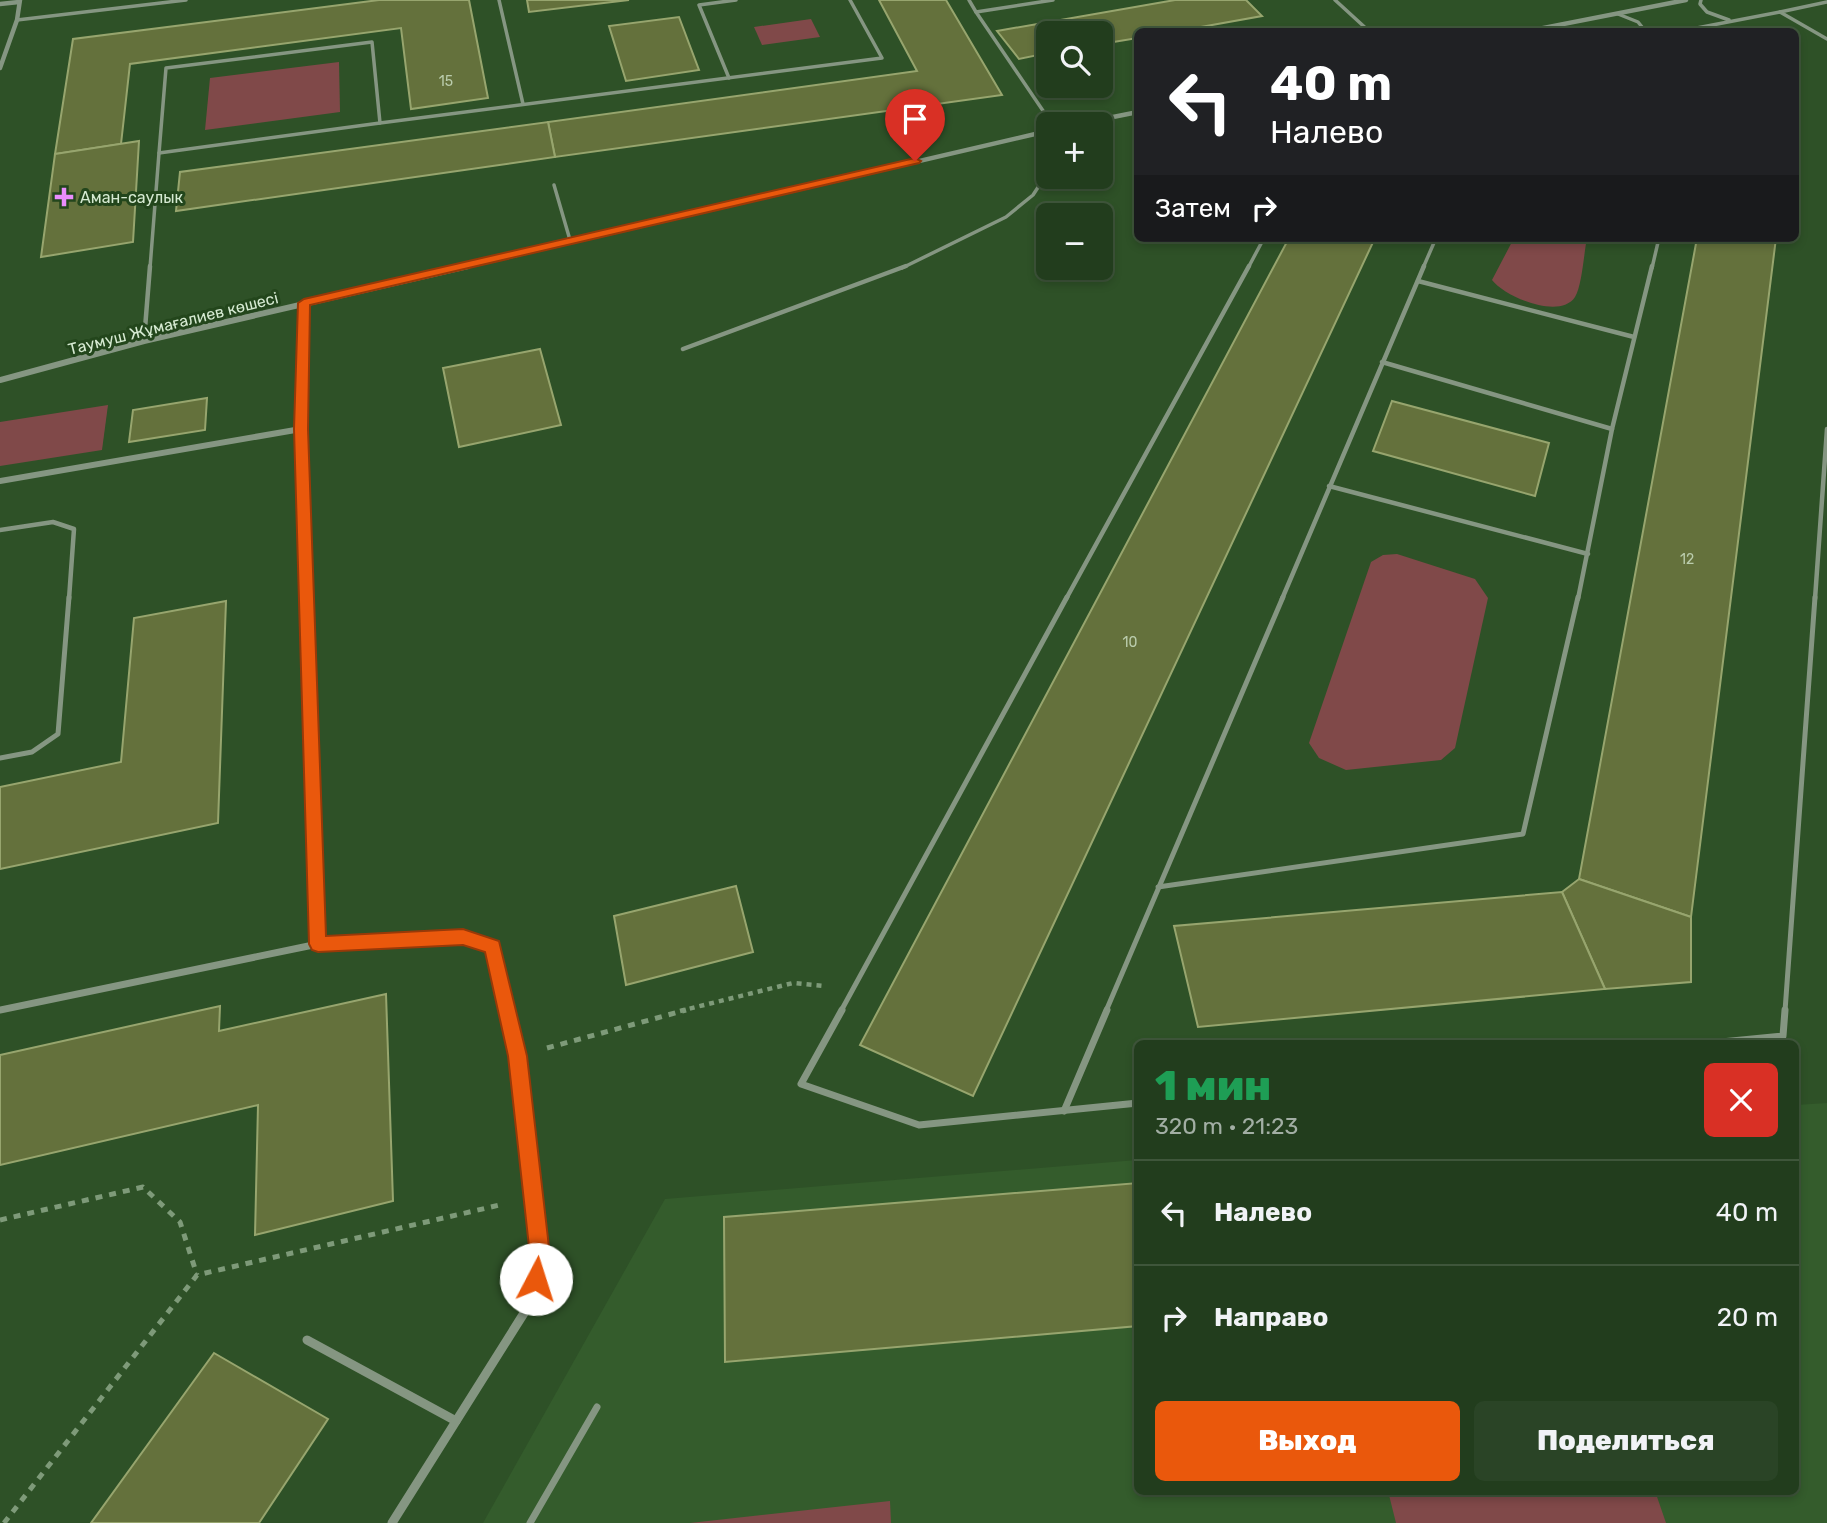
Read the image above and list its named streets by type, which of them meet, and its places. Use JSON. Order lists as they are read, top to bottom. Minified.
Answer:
{"streets":{"street":["Таумуш Жұмағалиев көшесі"]},"places":{"health":["Аман-саулык"]},"house_numbers":["15","12","10"],"page":{"map_buttons":["+","−"],"turn":["40 m","Налево"],"then":"Затем","heading":["1 мин","320 m · 21:23"],"list":[{"name":"Налево","value":"40 m"},{"name":"Направо","value":"20 m"}],"buttons":["Выход","Поделиться"]}}
